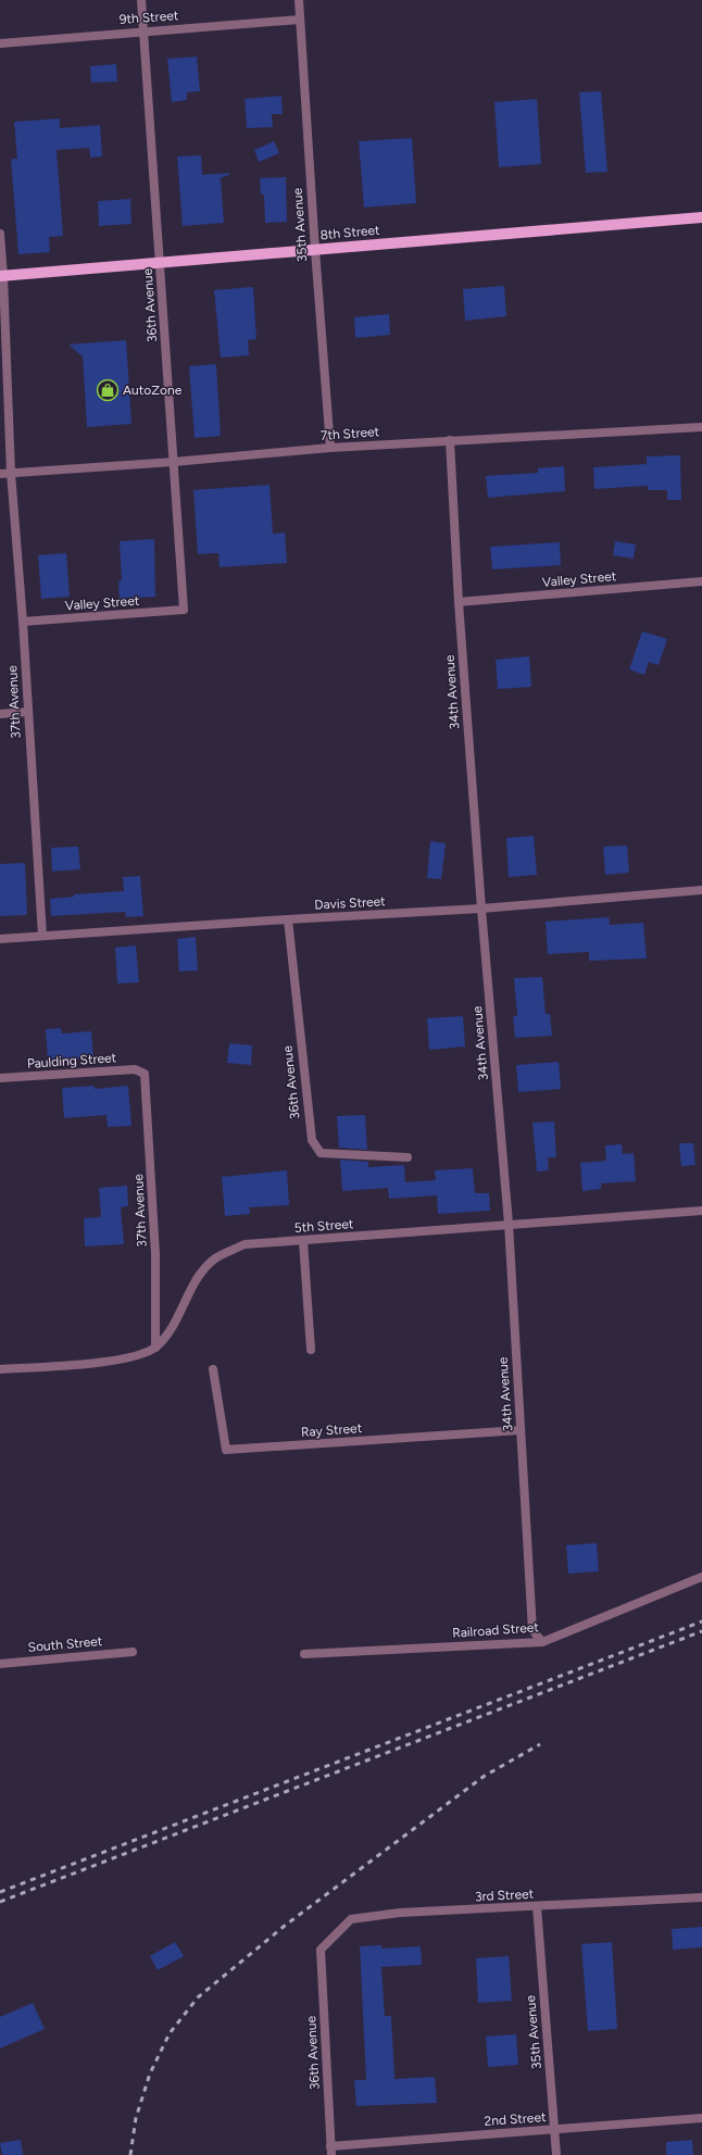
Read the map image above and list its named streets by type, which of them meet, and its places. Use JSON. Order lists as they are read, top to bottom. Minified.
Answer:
{"streets":{"main road":["8th Street"],"street":["9th Street","35th Avenue","36th Avenue","7th Street","Valley Street","34th Avenue","37th Avenue","Davis Street","Paulding Street","5th Street","Ray Street","Railroad Street","South Street","3rd Street","2nd Street"]},"crossings":[["9th Street","35th Avenue"],["9th Street","36th Avenue"],["35th Avenue","8th Street"],["35th Avenue","7th Street"],["35th Avenue","3rd Street"],["35th Avenue","2nd Street"],["8th Street","36th Avenue"],["8th Street","37th Avenue"],["36th Avenue","7th Street"],["36th Avenue","Valley Street"],["36th Avenue","Davis Street"],["36th Avenue","3rd Street"],["36th Avenue","2nd Street"],["7th Street","34th Avenue"],["7th Street","37th Avenue"],["Valley Street","34th Avenue"],["Valley Street","37th Avenue"],["34th Avenue","Davis Street"],["34th Avenue","5th Street"],["34th Avenue","Ray Street"],["34th Avenue","Railroad Street"],["37th Avenue","Davis Street"],["37th Avenue","Paulding Street"],["37th Avenue","5th Street"]],"places":{"shop":["AutoZone"]}}
